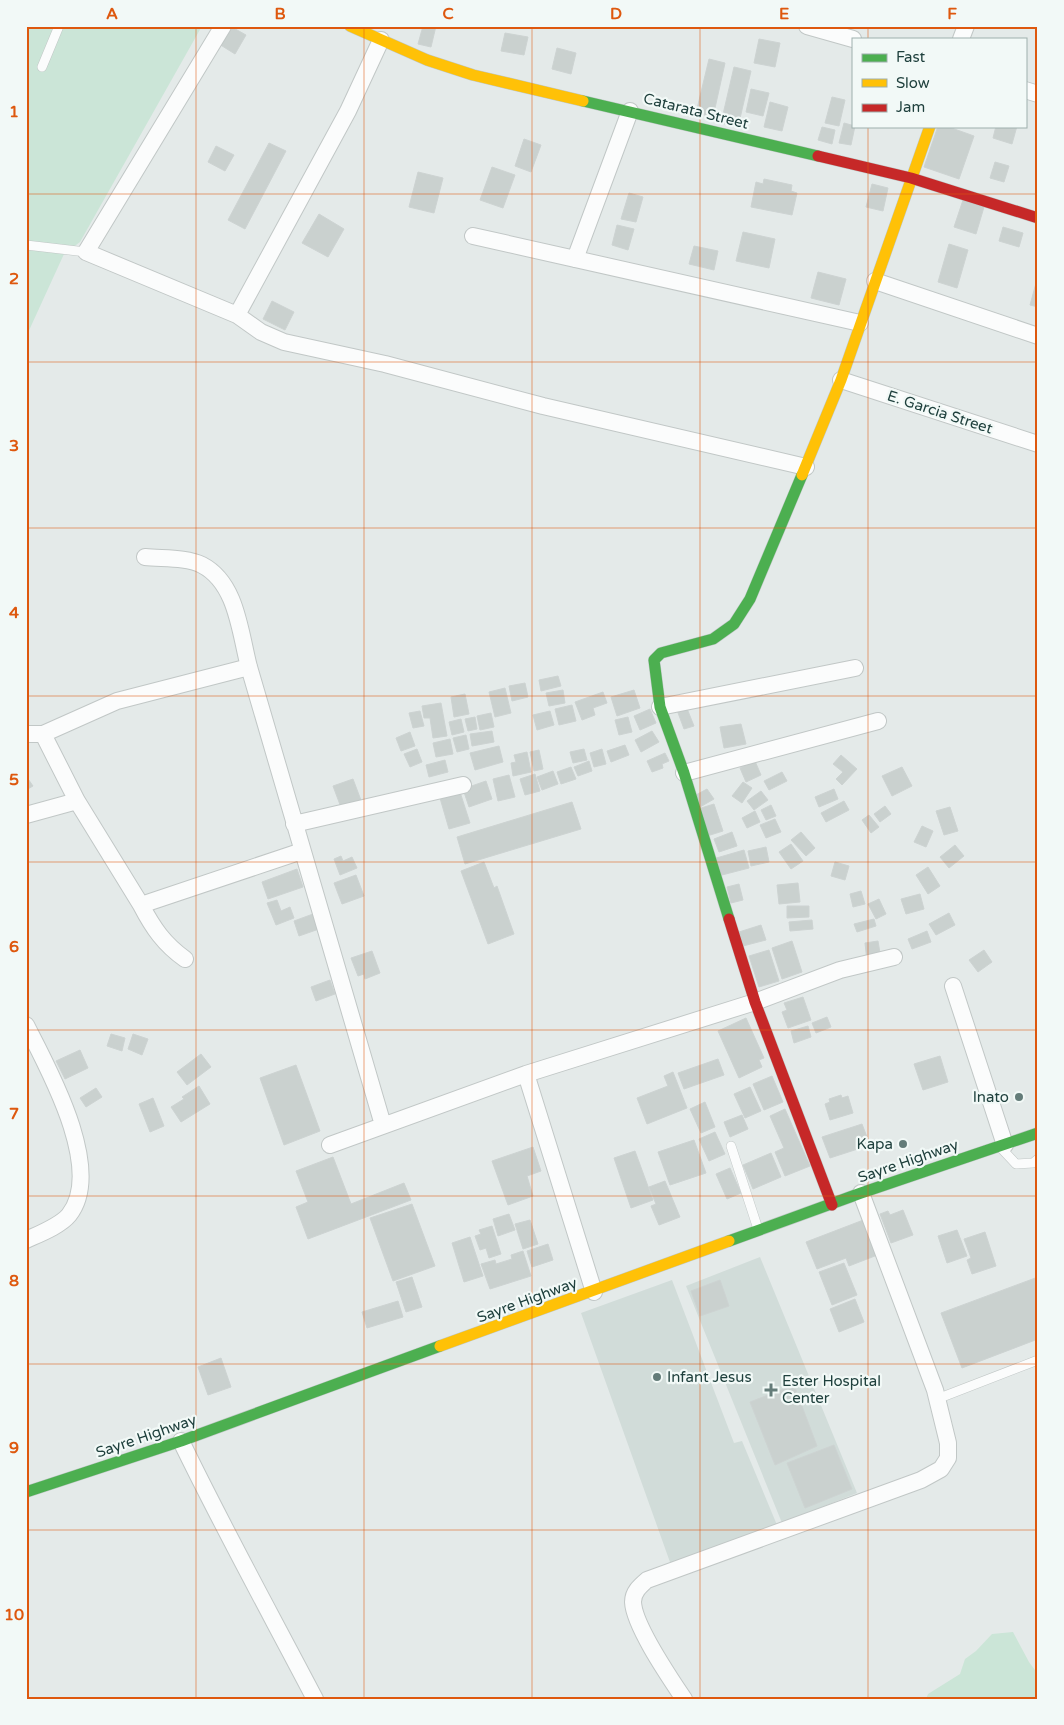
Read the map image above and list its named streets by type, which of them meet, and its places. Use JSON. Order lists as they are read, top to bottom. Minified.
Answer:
{"streets":{"main road":["Catarata Street","Sayre Highway"],"street":["E. Garcia Street"]},"places":{"other":["Inato","Kapa","Infant Jesus"],"health":["Ester Hospital Center"]},"legend":["Fast","Slow","Jam"],"grid":{"columns":["A","B","C","D","E","F"],"rows":["1","2","3","4","5","6","7","8","9","10"]}}
